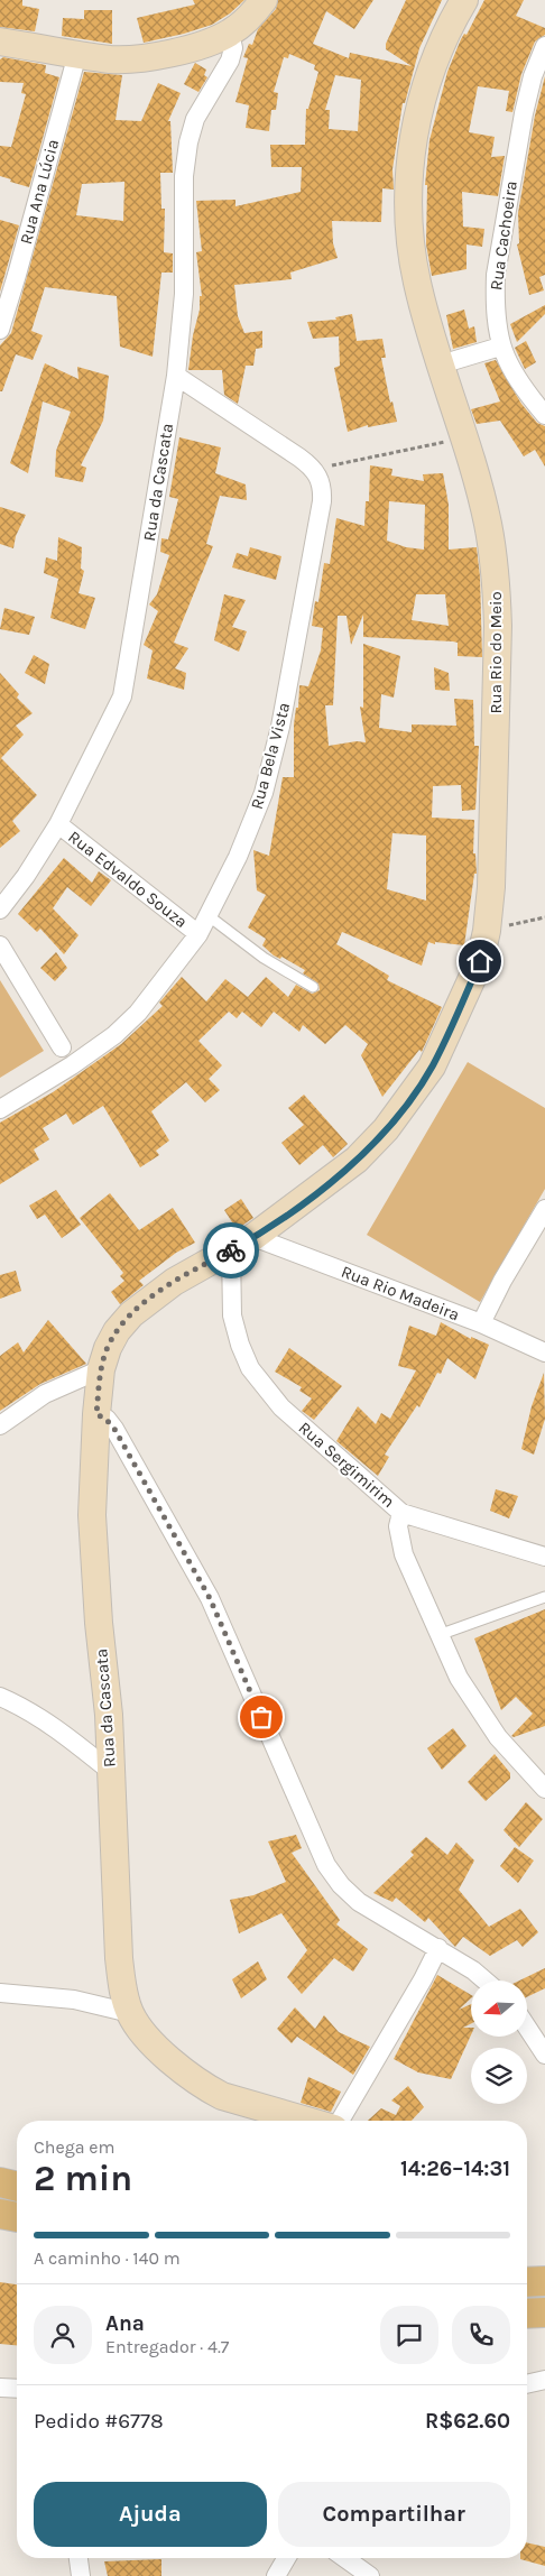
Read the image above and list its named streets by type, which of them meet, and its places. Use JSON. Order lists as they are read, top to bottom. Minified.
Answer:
{"streets":{"main road":["Rua da Cascata","Rua Rio do Meio"],"street":["Rua Ana Lúcia","Rua Cachoeira","Rua Bela Vista","Rua Edvaldo Souza","Rua Rio Madeira","Rua Sergimirim"]},"crossings":[["Rua da Cascata","Rua Rio do Meio"],["Rua da Cascata","Rua Edvaldo Souza"],["Rua da Cascata","Rua Rio Madeira"],["Rua da Cascata","Rua Sergimirim"],["Rua Rio do Meio","Rua Rio Madeira"],["Rua Bela Vista","Rua Edvaldo Souza"]],"north":"left","page":{"heading":["2 min","Chega em","14:26–14:31"],"panel":["Ana","Entregador · 4.7","Pedido #6778","R$62.60"],"bar":"A caminho · 140 m","buttons":["Ajuda","Compartilhar"]}}
